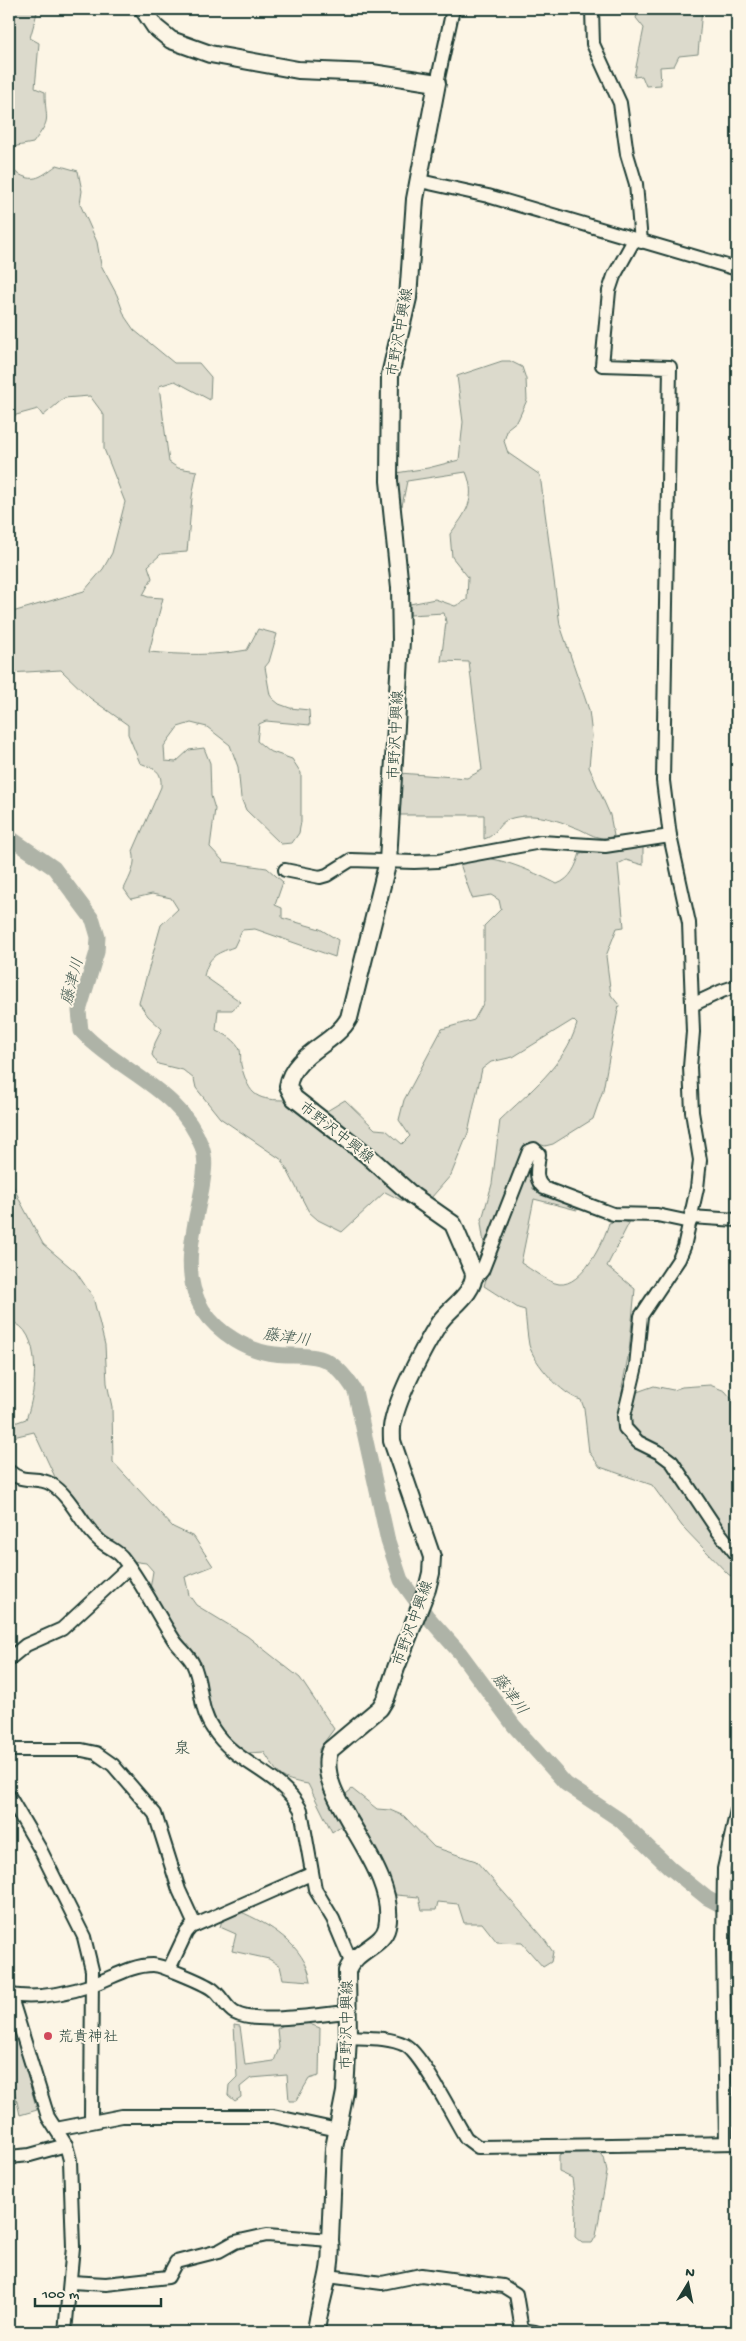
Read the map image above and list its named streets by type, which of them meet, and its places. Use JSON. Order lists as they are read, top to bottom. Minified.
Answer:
{"streets":{"main road":["市野沢中興線"]},"districts":["泉"],"water":["藤津川"],"places":["荒貴神社"],"scale_bar":"100 m","north":"top"}
